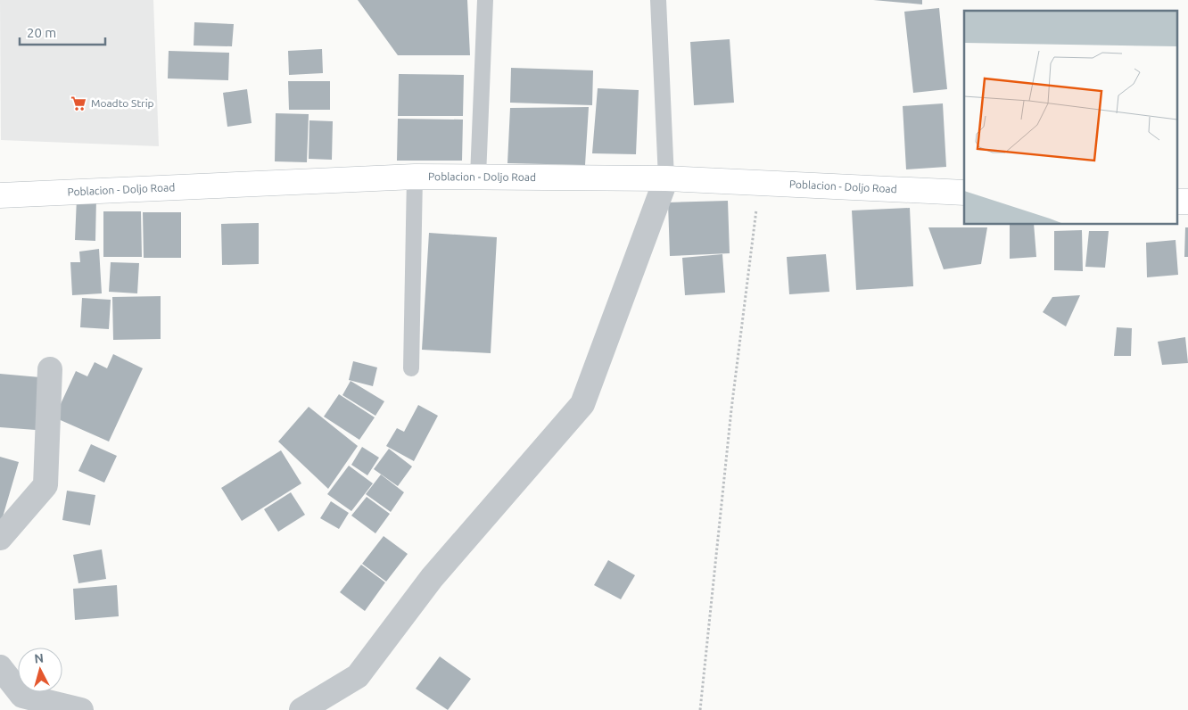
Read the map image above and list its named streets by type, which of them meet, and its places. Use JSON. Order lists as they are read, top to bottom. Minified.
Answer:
{"streets":{"street":["Poblacion - Doljo Road"]},"places":{"supermarket":["Moadto Strip"]},"scale_bar":"20 m","north":"top"}
